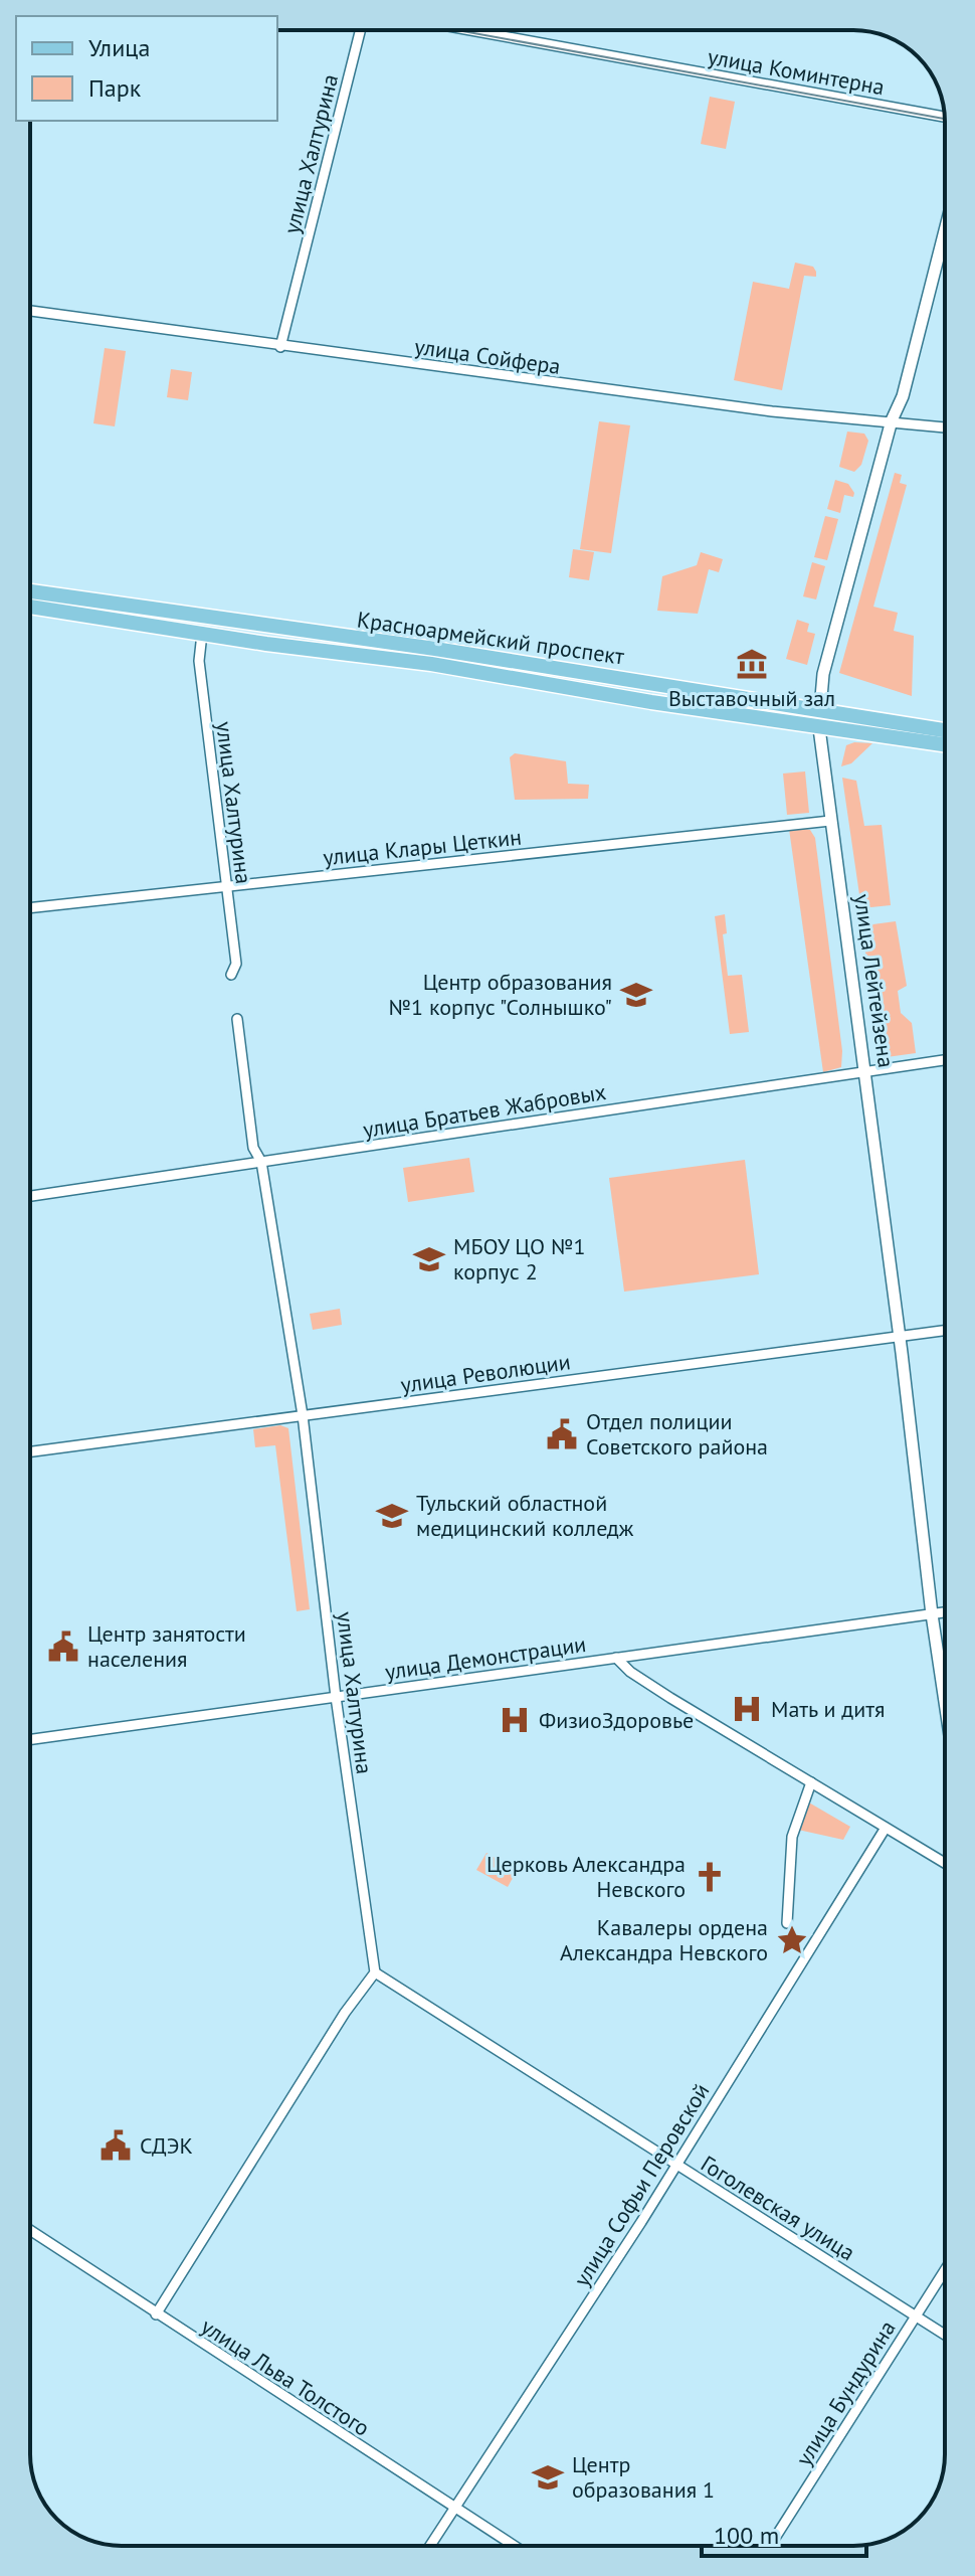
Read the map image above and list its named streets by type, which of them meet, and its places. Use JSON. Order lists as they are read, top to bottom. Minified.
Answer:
{"streets":{"main road":["Красноармейский проспект","улица Лейтейзена"],"street":["улица Коминтерна","улица Халтурина","улица Сойфера","улица Клары Цеткин","улица Братьев Жабровых","улица Революции","улица Демонстрации","улица Софьи Перовской","Гоголевская улица","улица Льва Толстого","улица Бундурина"]},"crossings":[["улица Халтурина","улица Сойфера"],["улица Халтурина","Красноармейский проспект"],["улица Халтурина","улица Клары Цеткин"],["улица Халтурина","улица Братьев Жабровых"],["улица Халтурина","улица Революции"],["улица Халтурина","улица Демонстрации"],["улица Халтурина","Гоголевская улица"],["улица Сойфера","улица Лейтейзена"],["Красноармейский проспект","улица Лейтейзена"],["улица Клары Цеткин","улица Лейтейзена"],["улица Лейтейзена","улица Братьев Жабровых"],["улица Лейтейзена","улица Революции"],["улица Лейтейзена","улица Демонстрации"],["улица Софьи Перовской","Гоголевская улица"],["улица Софьи Перовской","улица Льва Толстого"],["Гоголевская улица","улица Бундурина"]],"places":{"museum":["Выставочный зал"],"school or university":["Центр образования №1 корпус \"Солнышко\"","МБОУ ЦО №1 корпус 2","Тульский областной медицинский колледж","Центр образования 1"],"public building":["Отдел полиции Советского района","Центр занятости населения","СДЭК"],"hospital":["Мать и дитя","ФизиоЗдоровье"],"church":["Церковь Александра Невского"],"place":["Кавалеры ордена Александра Невского"]},"legend":["Улица","Парк"],"scale_bar":"100 m"}
